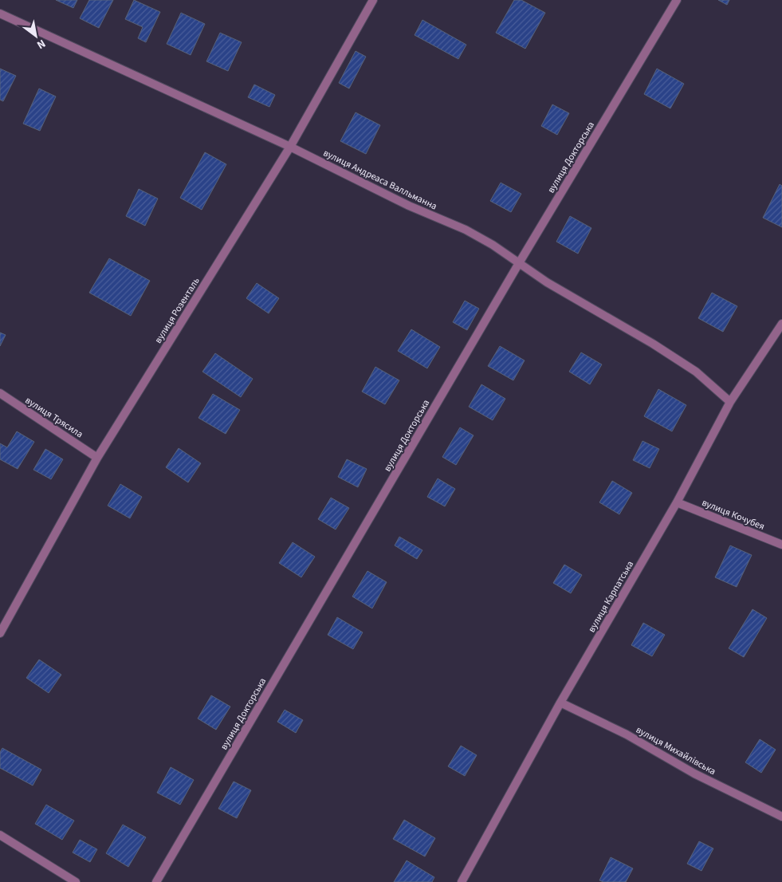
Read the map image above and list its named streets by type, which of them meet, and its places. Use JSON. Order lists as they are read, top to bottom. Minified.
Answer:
{"streets":{"street":["вулиця Докторська","вулиця Андреаса Валльманна","вулиця Розенталь","вулиця Трясила","вулиця Кочубея","вулиця Карпатська","вулиця Михайлівська"]},"crossings":[["вулиця Докторська","вулиця Андреаса Валльманна"],["вулиця Андреаса Валльманна","вулиця Розенталь"],["вулиця Андреаса Валльманна","вулиця Карпатська"],["вулиця Розенталь","вулиця Трясила"],["вулиця Кочубея","вулиця Карпатська"],["вулиця Карпатська","вулиця Михайлівська"]],"north":"bottom right"}
